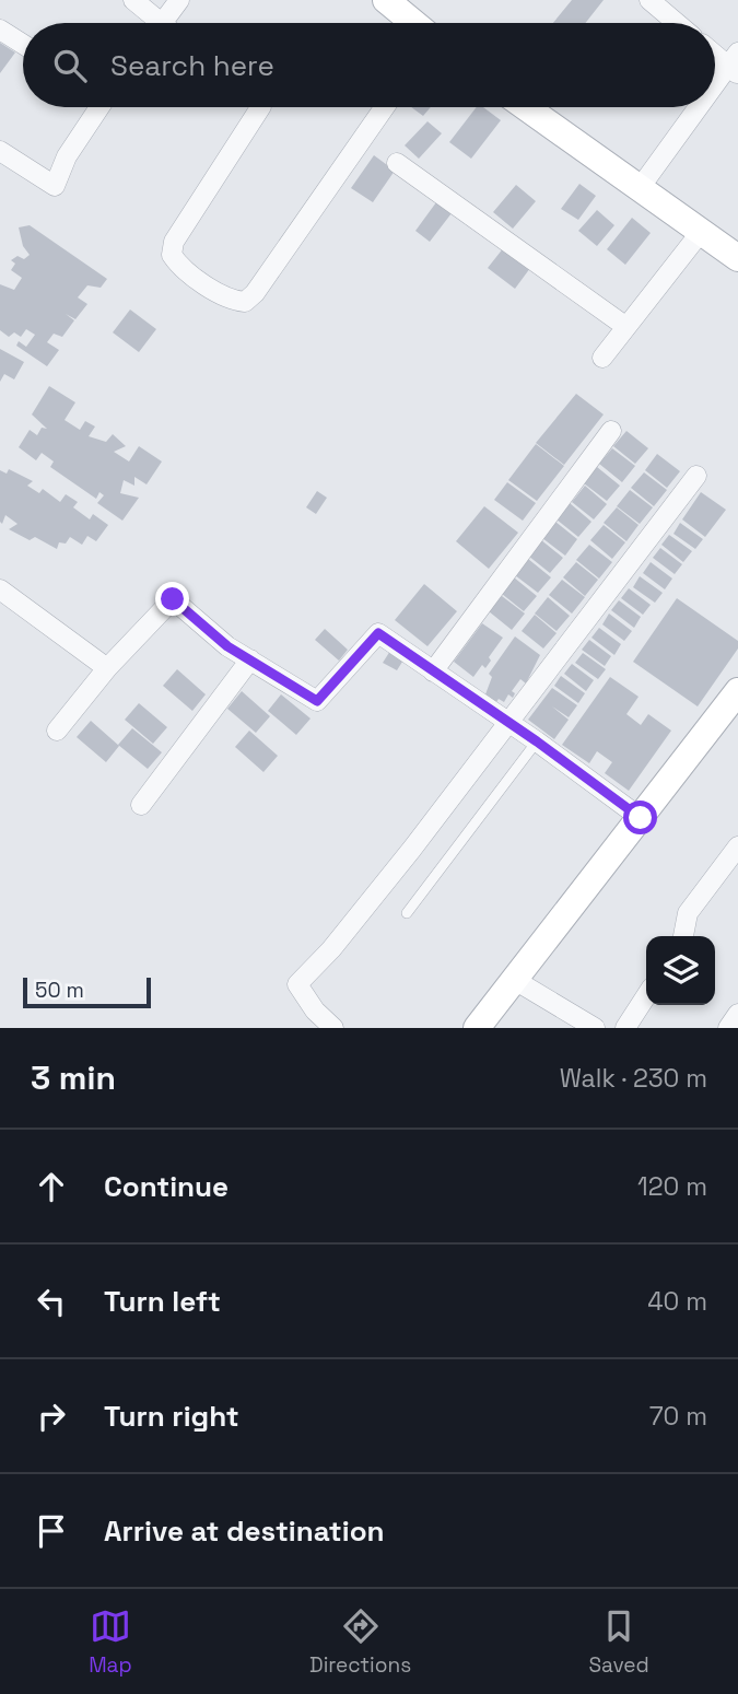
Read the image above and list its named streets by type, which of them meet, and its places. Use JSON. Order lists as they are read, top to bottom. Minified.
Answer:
{"scale_bar":"50 m","page":{"search":"Search here","scale":"50 m","heading":["3 min","Walk · 230 m"],"list":[["Continue","120 m"],["Turn left","40 m"],["Turn right","70 m"],"Arrive at destination"],"nav":["Map","Directions","Saved"]}}
